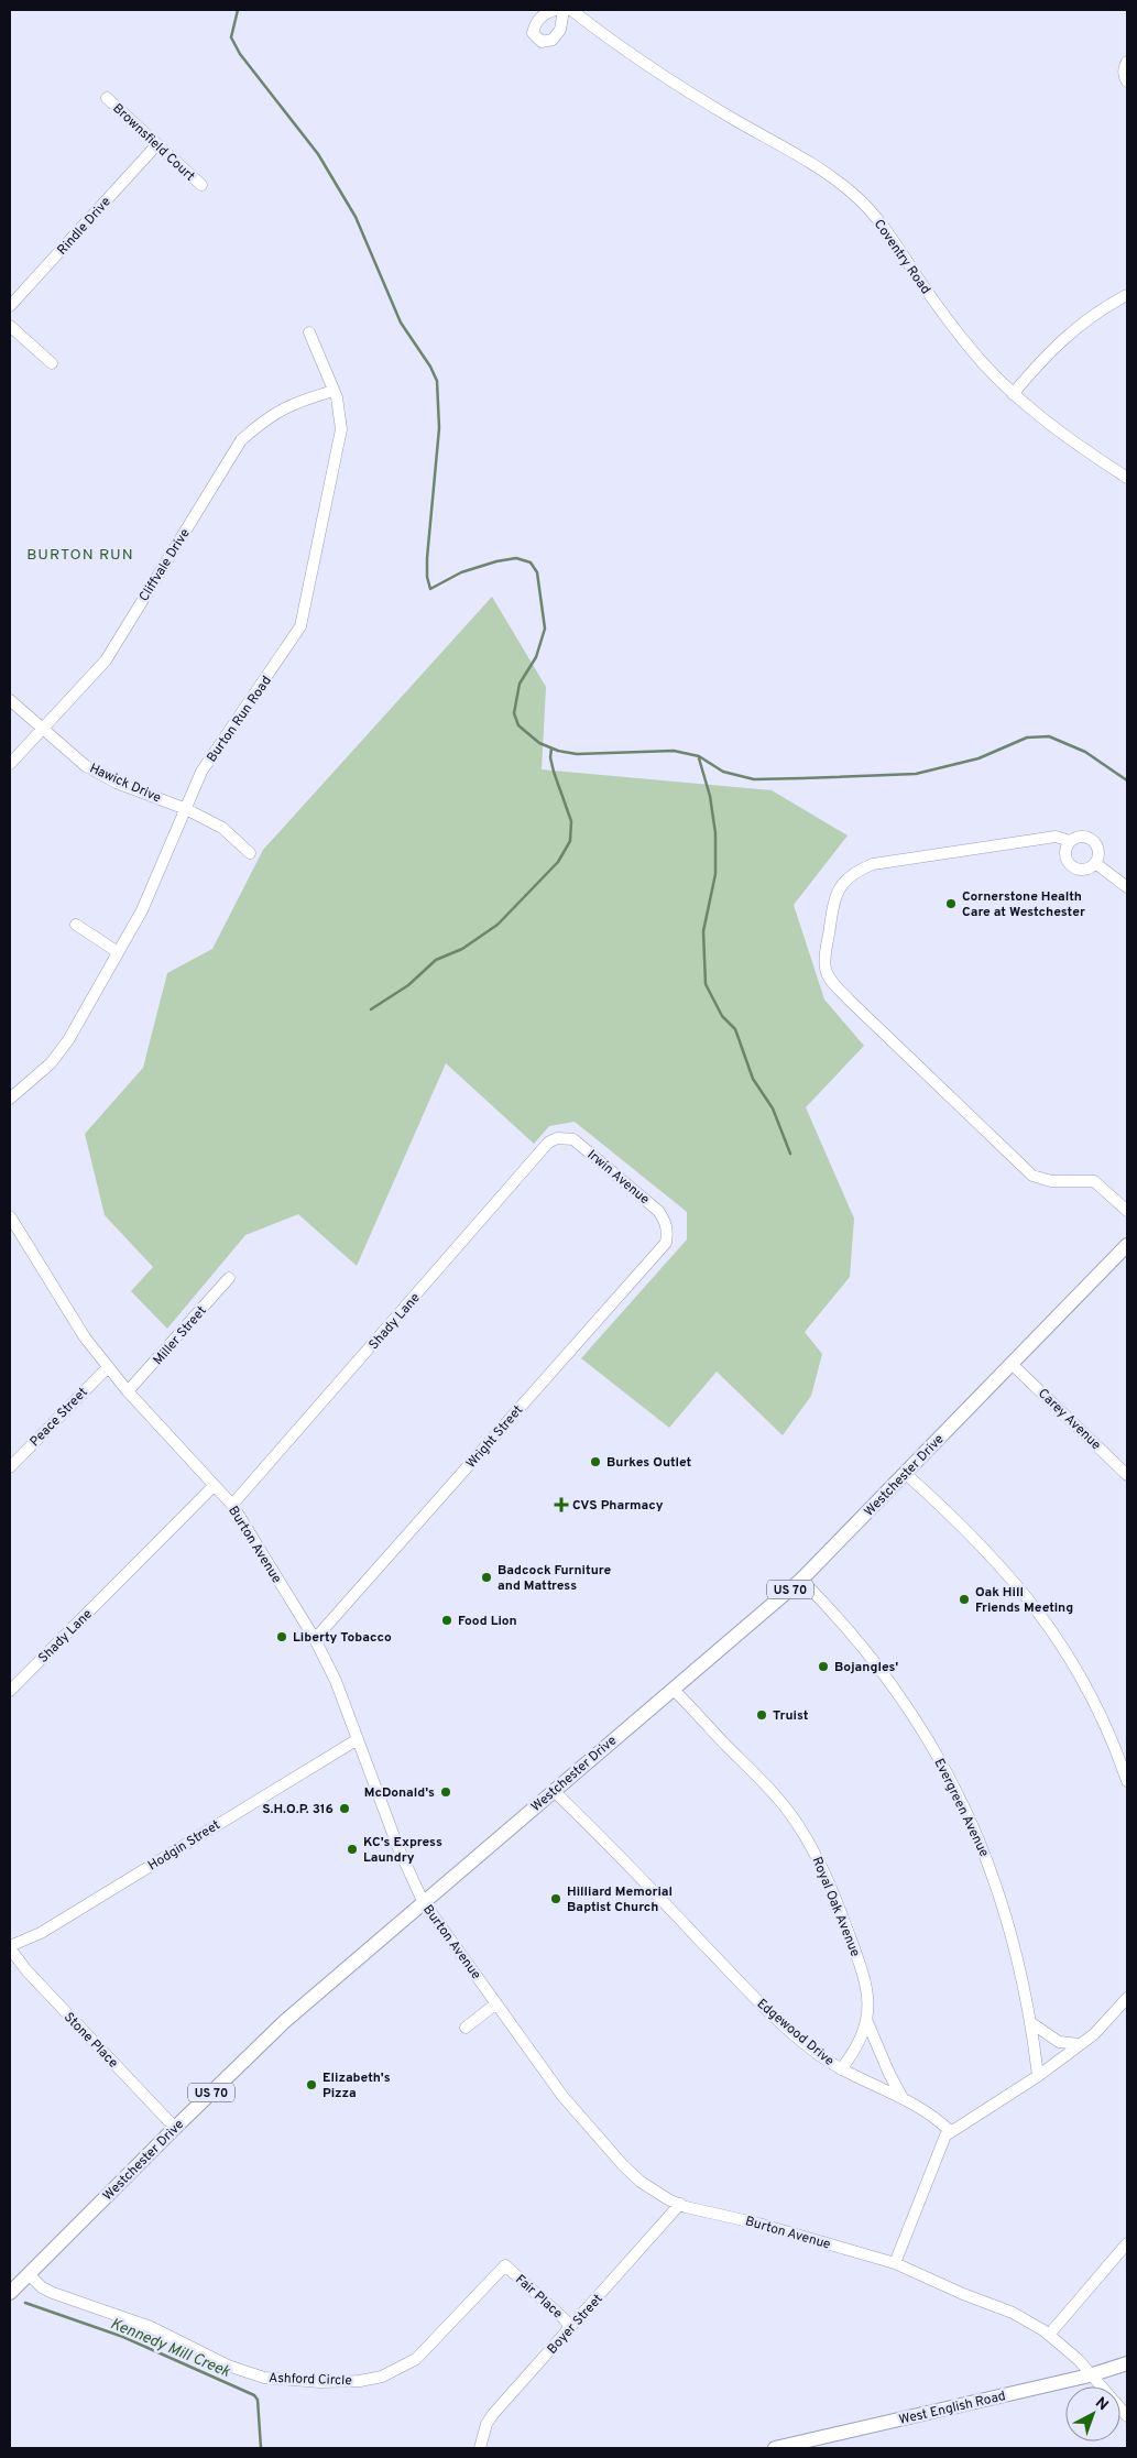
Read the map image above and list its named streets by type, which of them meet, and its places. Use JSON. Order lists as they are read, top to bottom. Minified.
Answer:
{"streets":{"main road":["Westchester Drive","US 70","West English Road"],"street":["Brownsfield Court","Rindle Drive","Coventry Road","Cliffvale Drive","Burton Run Road","Hawick Drive","Irwin Avenue","Shady Lane","Miller Street","Peace Street","Carey Avenue","Wright Street","Burton Avenue","Evergreen Avenue","Hodgin Street","Royal Oak Avenue","Edgewood Drive","Stone Place","Fair Place","Boyer Street","Ashford Circle"]},"crossings":[["Brownsfield Court","Rindle Drive"],["Cliffvale Drive","Burton Run Road"],["Cliffvale Drive","Hawick Drive"],["Burton Run Road","Hawick Drive"],["Irwin Avenue","Shady Lane"],["Irwin Avenue","Wright Street"],["Shady Lane","Burton Avenue"],["Miller Street","Burton Avenue"],["Peace Street","Burton Avenue"],["Carey Avenue","Westchester Drive"],["Wright Street","Burton Avenue"],["Westchester Drive","Burton Avenue"],["Westchester Drive","Evergreen Avenue"],["Westchester Drive","Royal Oak Avenue"],["Westchester Drive","Edgewood Drive"],["Westchester Drive","Stone Place"],["Westchester Drive","Ashford Circle"],["Burton Avenue","Hodgin Street"],["Burton Avenue","Boyer Street"],["Burton Avenue","West English Road"],["Hodgin Street","Stone Place"],["Royal Oak Avenue","Edgewood Drive"],["Fair Place","Boyer Street"],["Fair Place","Ashford Circle"]],"districts":["BURTON RUN"],"water":["Kennedy Mill Creek"],"places":{"other":["Cornerstone Health Care at Westchester","Burkes Outlet","Badcock Furniture and Mattress","Oak Hill Friends Meeting","Food Lion","Liberty Tobacco","Bojangles'","Truist","McDonald's","S.H.O.P. 316","KC's Express Laundry","Hilliard Memorial Baptist Church","Elizabeth's Pizza"],"health":["CVS Pharmacy"]},"north":"top right"}
